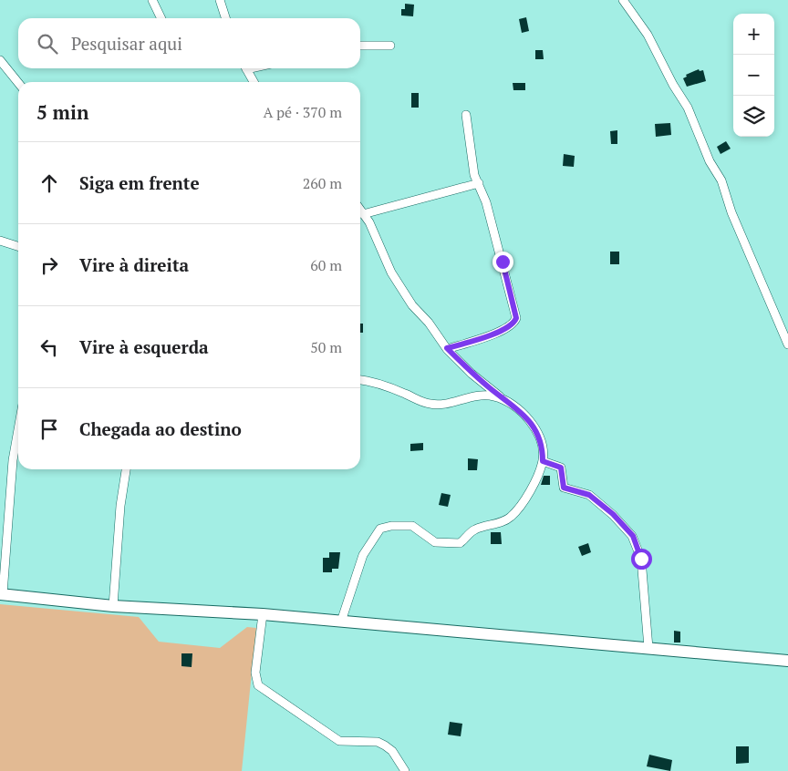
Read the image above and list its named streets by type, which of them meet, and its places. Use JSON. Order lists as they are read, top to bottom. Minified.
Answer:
{"page":{"map_buttons":["+","−"],"search":"Pesquisar aqui","heading":["5 min","A pé · 370 m"],"list":[["Siga em frente","260 m"],["Vire à direita","60 m"],["Vire à esquerda","50 m"],"Chegada ao destino"]}}
